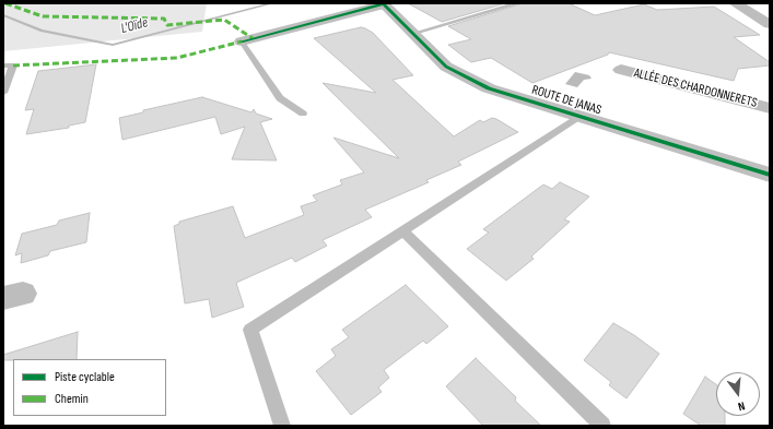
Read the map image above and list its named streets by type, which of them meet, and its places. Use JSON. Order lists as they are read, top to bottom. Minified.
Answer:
{"streets":{"street":["ALLÉE DES CHARDONNERETS","ROUTE DE JANAS"]},"water":["L'Oïde"],"legend":["Piste cyclable","Chemin"],"north":"bottom"}
